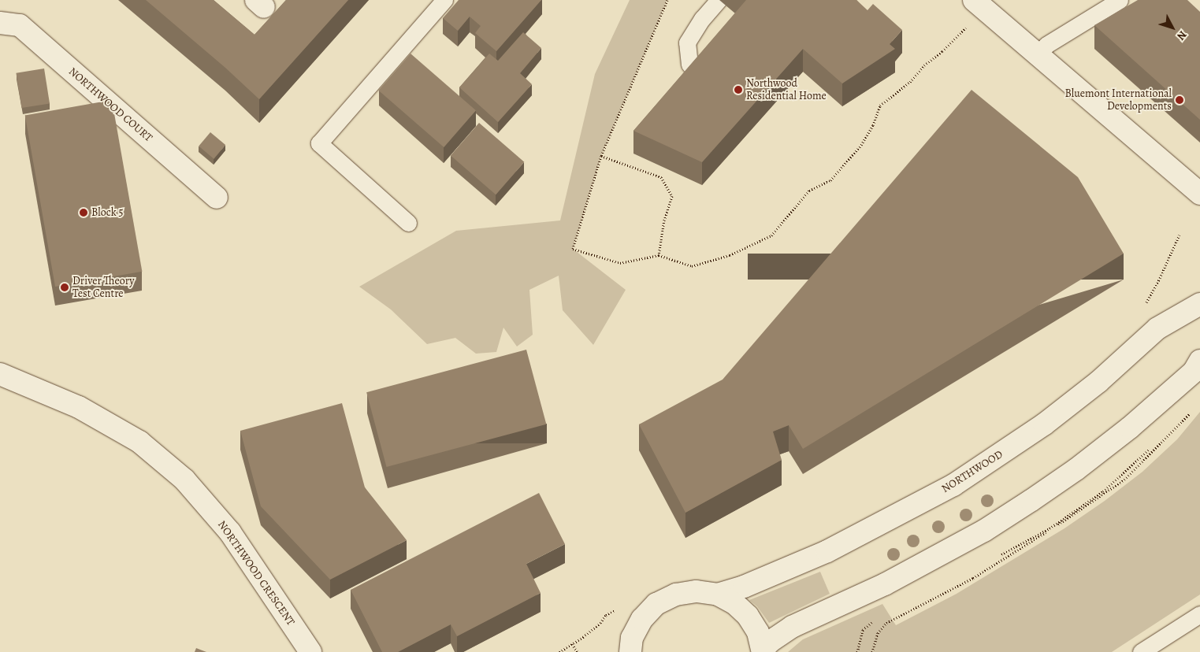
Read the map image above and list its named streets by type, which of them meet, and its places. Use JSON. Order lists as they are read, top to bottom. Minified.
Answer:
{"streets":{"street":["NORTHWOOD COURT","NORTHWOOD","NORTHWOOD CRESCENT"]},"places":["Northwood Residential Home","Bluemont International Developments","Block 5","Driver Theory Test Centre"],"north":"bottom right"}
